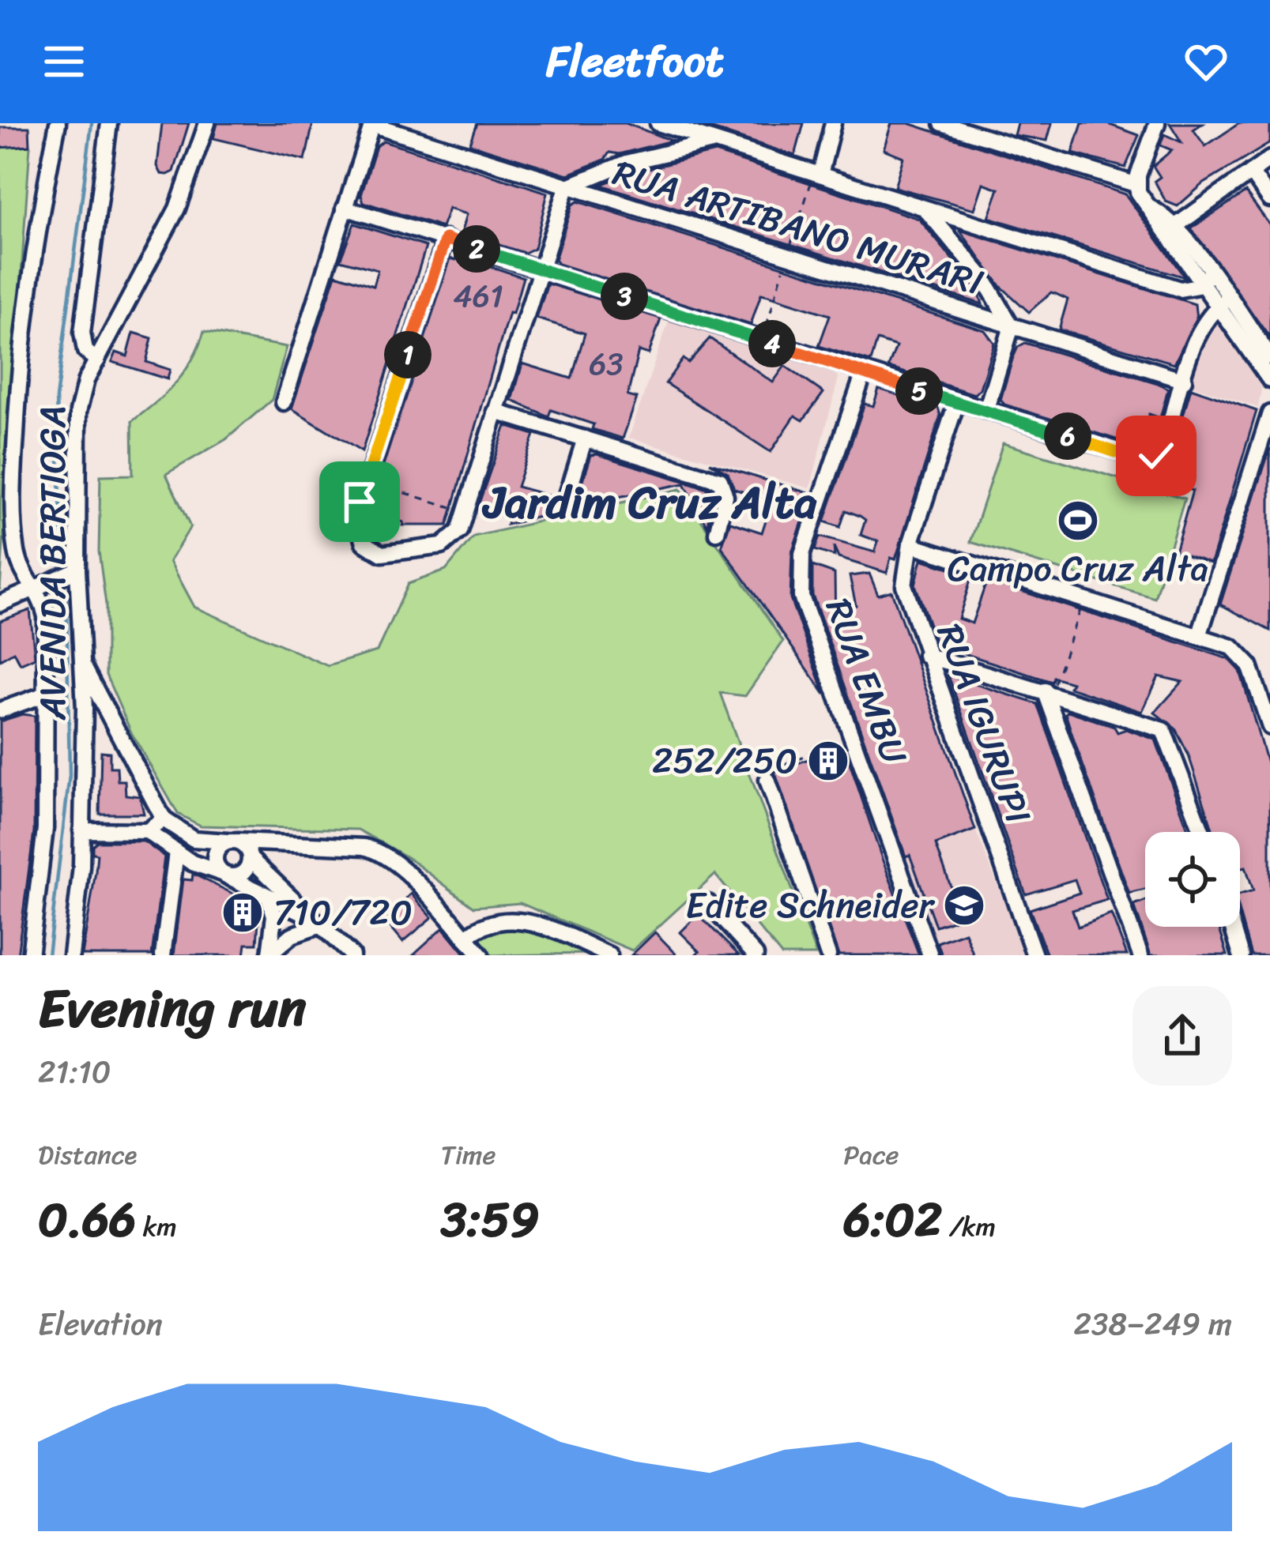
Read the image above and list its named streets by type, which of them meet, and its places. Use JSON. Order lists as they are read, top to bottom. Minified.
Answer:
{"streets":{"street":["RUA ARTIBANO MURARI","AVENIDA BERTIOGA","RUA EMBU","RUA IGURUPI"]},"districts":["Jardim Cruz Alta"],"places":{"sports":["Campo Cruz Alta"],"building":["252/250","710/720"],"school or university":["Edite Schneider"]},"house_numbers":["461","63"],"page":{"header":"Fleetfoot","pins":["2","3","4","1","5","6"],"heading":["Evening run","21:10"],"stats":[["Distance","0.66 km"],["Time","3:59"],["Pace","6:02 /km"]],"chart":["Elevation","238–249 m"]}}
